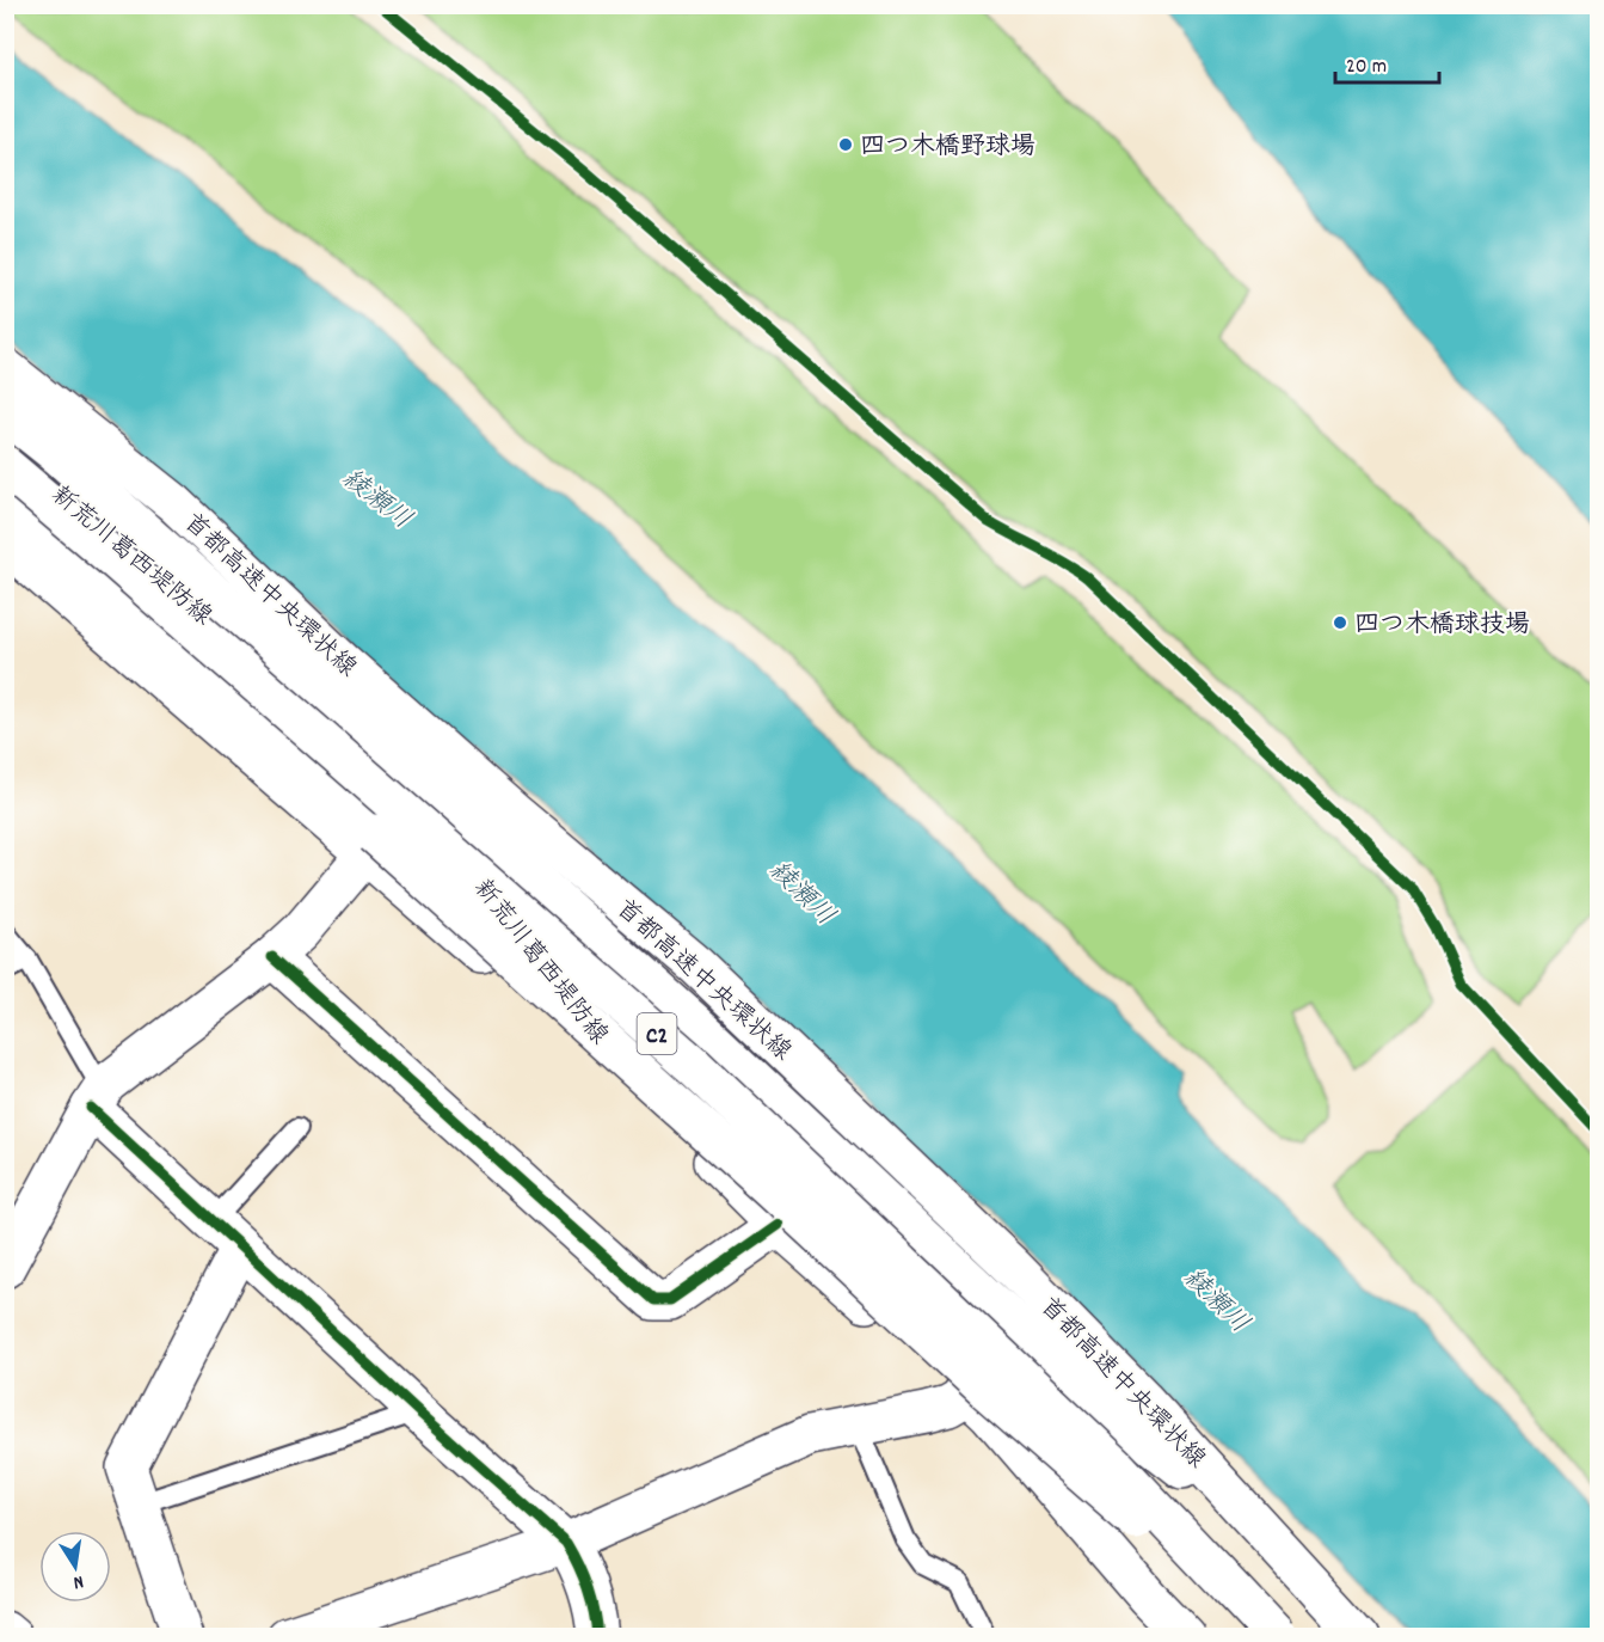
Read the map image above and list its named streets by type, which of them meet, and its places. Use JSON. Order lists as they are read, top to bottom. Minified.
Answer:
{"streets":{"main road":["新荒川葛西堤防線","首都高速中央環状線","C2"]},"water":["綾瀬川"],"places":["四つ木橋野球場","四つ木橋球技場"],"scale_bar":"20 m","north":"bottom"}
